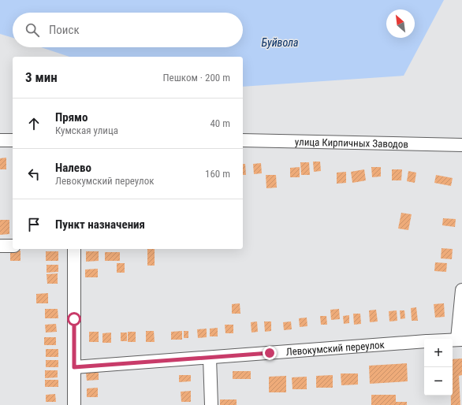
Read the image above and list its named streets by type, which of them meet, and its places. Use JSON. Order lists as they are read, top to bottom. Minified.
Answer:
{"streets":{"street":["улица Кирпичных Заводов","Левокумский переулок"]},"water":["Буйвола"],"north":"top left","page":{"search":"Поиск","heading":["3 мин","Пешком · 200 m"],"list":[["Прямо","Кумская улица","40 m"],["Налево","Левокумский переулок","160 m"],"Пункт назначения"],"map_buttons":["+","−"]}}
